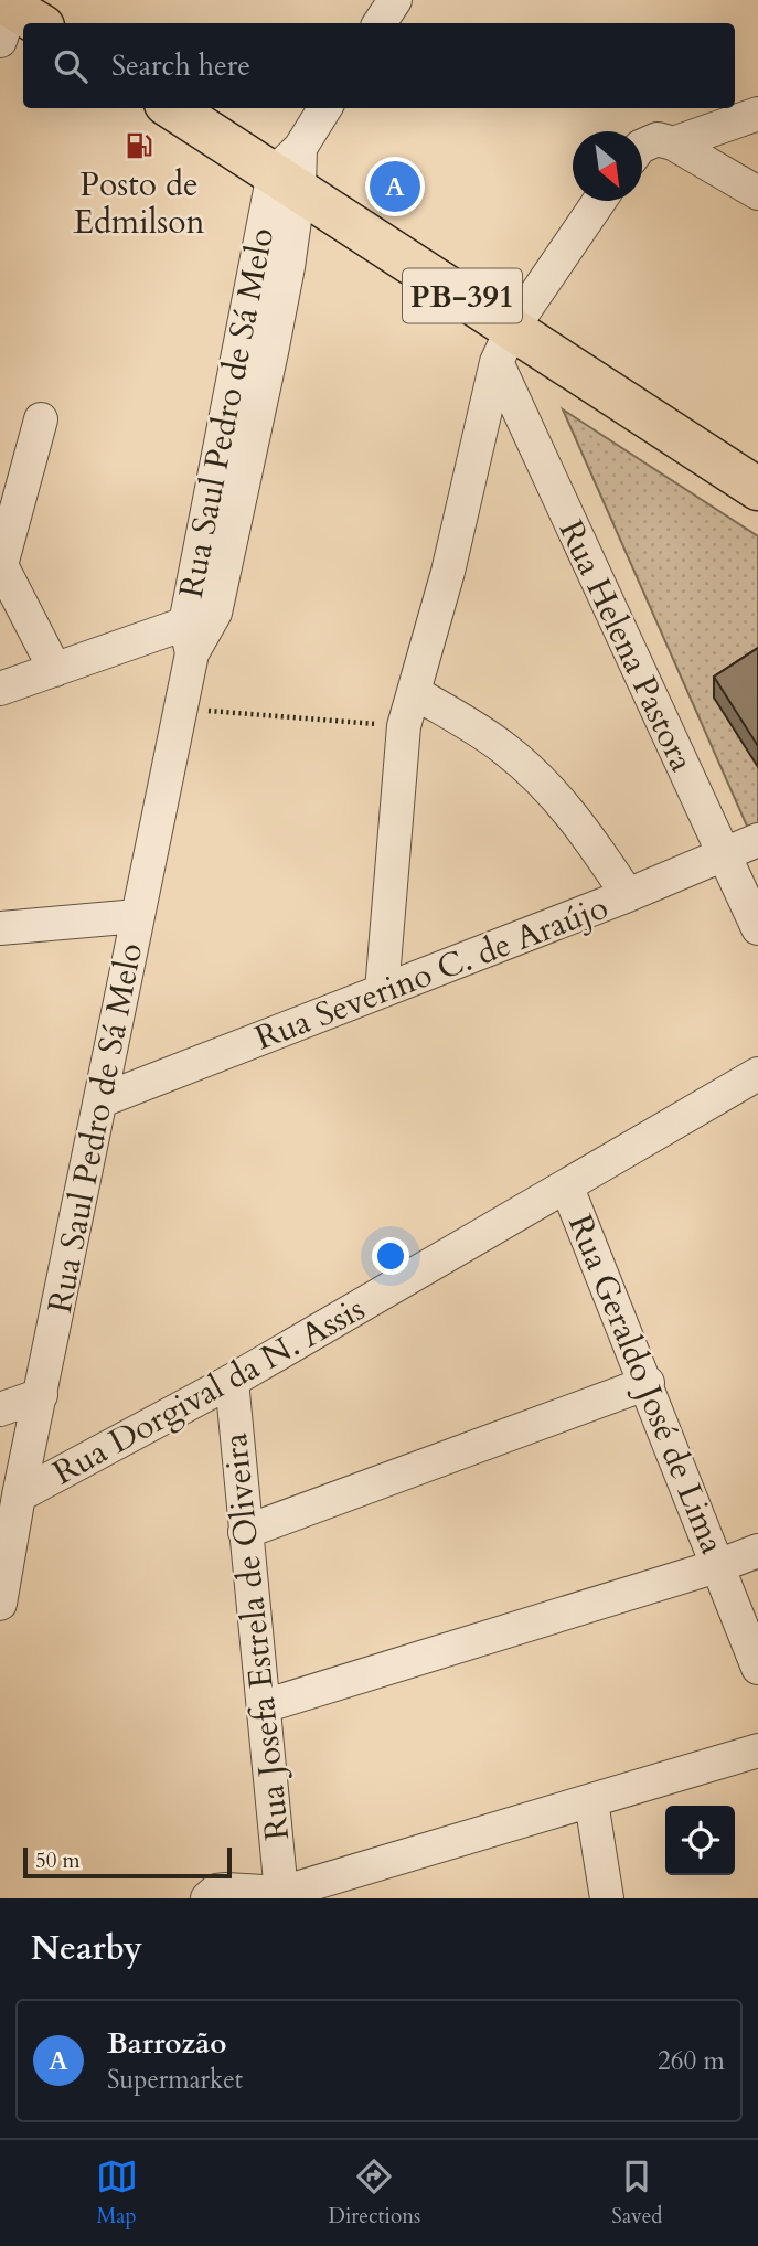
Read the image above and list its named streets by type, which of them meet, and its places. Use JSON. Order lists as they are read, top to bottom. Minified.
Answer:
{"streets":{"main road":["PB-391"],"street":["Rua Saul Pedro de Sá Melo","Rua Helena Pastora","Rua Severino C. de Araújo","Rua Geraldo José de Lima","Rua Dorgival da N. Assis","Rua Josefa Estrela de Oliveira"]},"crossings":[["PB-391","Rua Saul Pedro de Sá Melo"],["PB-391","Rua Helena Pastora"],["Rua Saul Pedro de Sá Melo","Rua Severino C. de Araújo"],["Rua Saul Pedro de Sá Melo","Rua Dorgival da N. Assis"],["Rua Helena Pastora","Rua Severino C. de Araújo"],["Rua Geraldo José de Lima","Rua Dorgival da N. Assis"],["Rua Dorgival da N. Assis","Rua Josefa Estrela de Oliveira"]],"places":{"fuel station":["Posto de Edmilson"]},"scale_bar":"50 m","north":"bottom right","page":{"search":"Search here","pins":"A","scale":"50 m","heading":"Nearby","list":[{"mark":"A","name":"Barrozão","note":"Supermarket","value":"260 m"}],"nav":["Map","Directions","Saved"]}}
